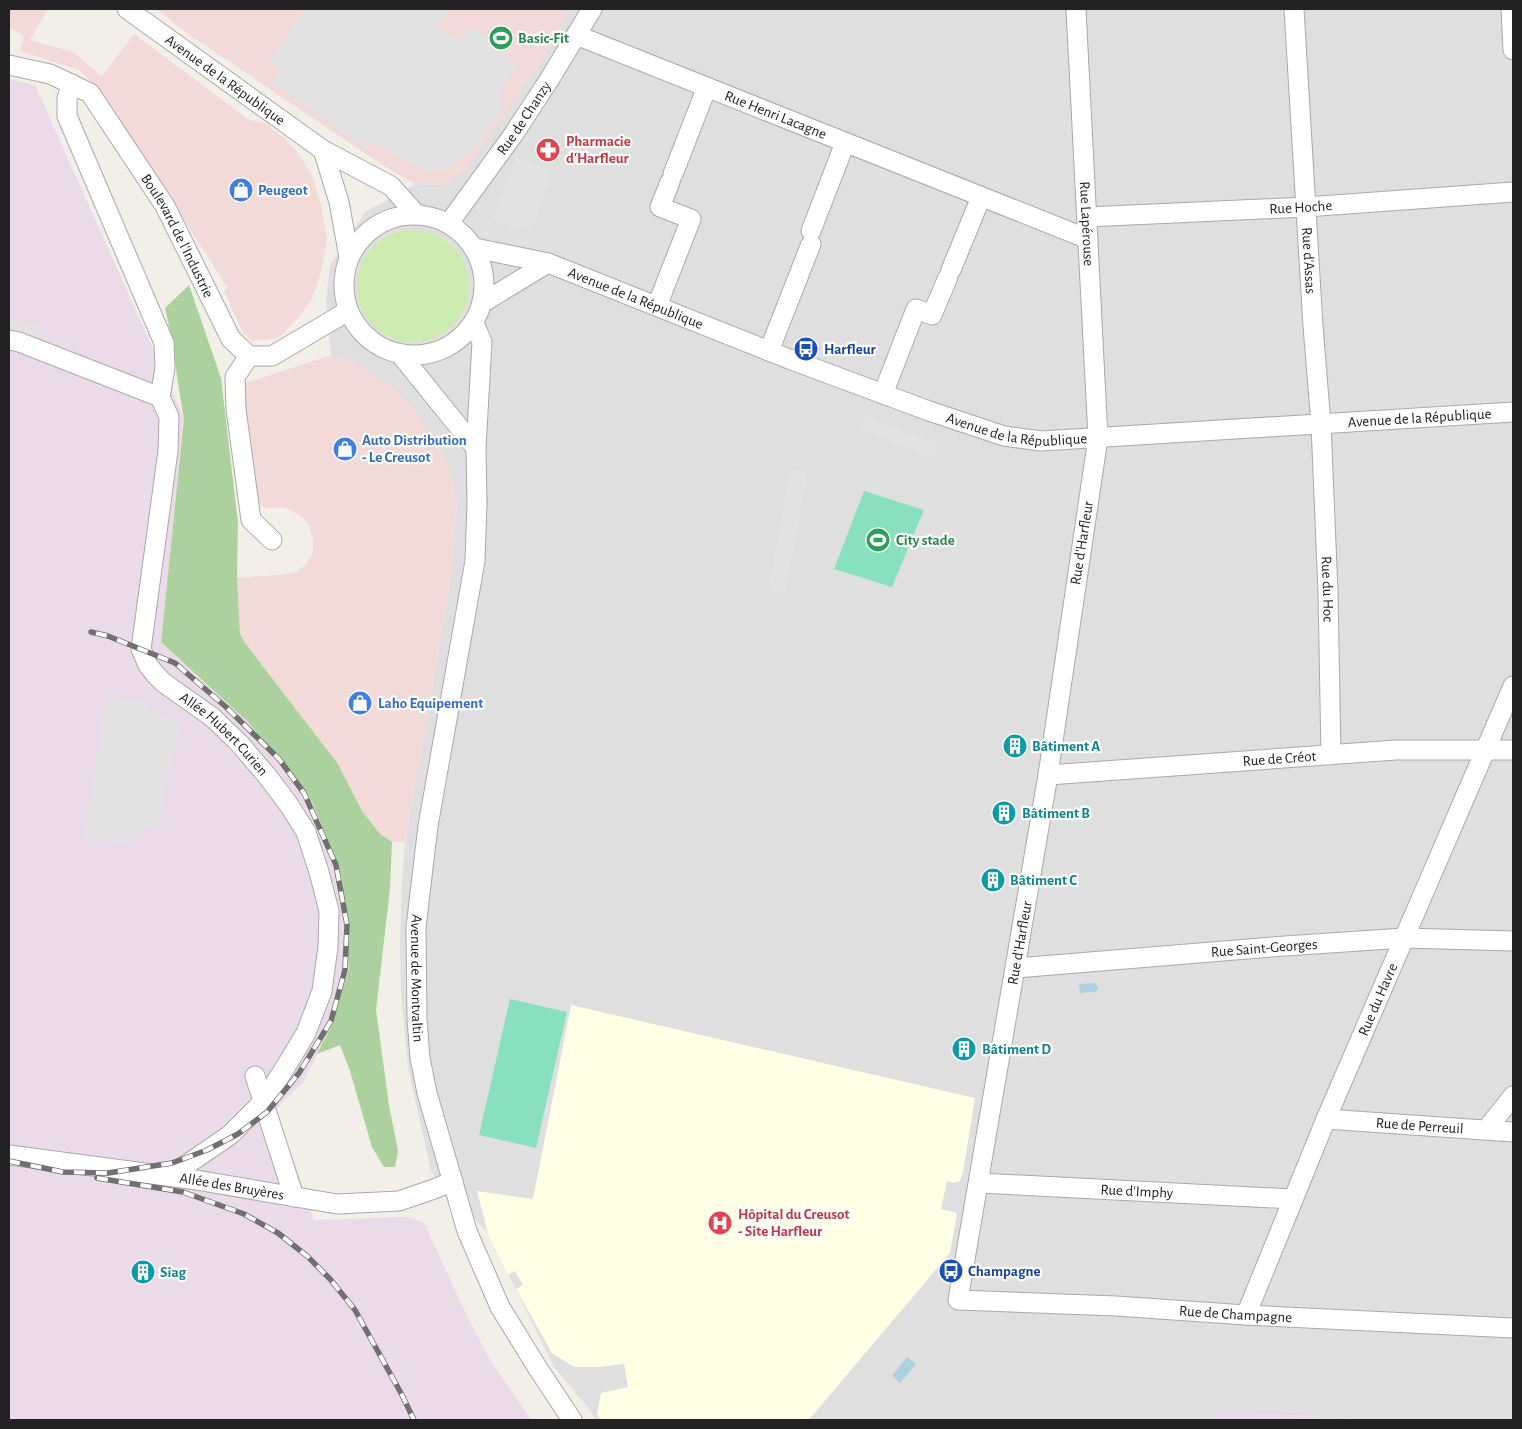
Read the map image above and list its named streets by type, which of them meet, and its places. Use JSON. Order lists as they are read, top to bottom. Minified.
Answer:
{"streets":{"street":["Avenue de la République","Rue Henri Lacagne","Rue de Chanzy","Rue Hoche","Rue Lapérouse","Boulevard de l'Industrie","Rue d'Assas","Rue d'Harfleur","Rue du Hoc","Allée Hubert Curien","Rue de Créot","Rue Saint-Georges","Avenue de Montvaltin","Rue du Havre","Rue de Perreuil","Allée des Bruyères","Rue d'Imphy","Rue de Champagne"]},"crossings":[["Avenue de la République","Rue Henri Lacagne"],["Avenue de la République","Rue de Chanzy"],["Avenue de la République","Rue Lapérouse"],["Avenue de la République","Rue d'Assas"],["Avenue de la République","Rue d'Harfleur"],["Avenue de la République","Rue du Hoc"],["Avenue de la République","Avenue de Montvaltin"],["Rue Henri Lacagne","Rue de Chanzy"],["Rue Henri Lacagne","Rue Lapérouse"],["Rue de Chanzy","Avenue de Montvaltin"],["Rue Hoche","Rue Lapérouse"],["Rue Hoche","Rue d'Assas"],["Rue Lapérouse","Rue d'Harfleur"],["Rue d'Assas","Rue du Hoc"],["Rue d'Harfleur","Rue de Créot"],["Rue d'Harfleur","Rue Saint-Georges"],["Rue d'Harfleur","Rue d'Imphy"],["Rue d'Harfleur","Rue de Champagne"],["Rue du Hoc","Rue de Créot"],["Allée Hubert Curien","Allée des Bruyères"],["Rue de Créot","Rue du Havre"],["Rue Saint-Georges","Rue du Havre"],["Avenue de Montvaltin","Allée des Bruyères"],["Rue du Havre","Rue de Perreuil"],["Rue du Havre","Rue d'Imphy"],["Rue du Havre","Rue de Champagne"]],"places":{"sports":["Basic-Fit","City stade"],"pharmacy":["Pharmacie d'Harfleur"],"shop":["Peugeot","Auto Distribution - Le Creusot","Laho Equipement"],"bus stop":["Harfleur","Champagne"],"building":["Bâtiment A","Bâtiment B","Bâtiment C","Bâtiment D","Siag"],"hospital":["Hôpital du Creusot - Site Harfleur"]}}
